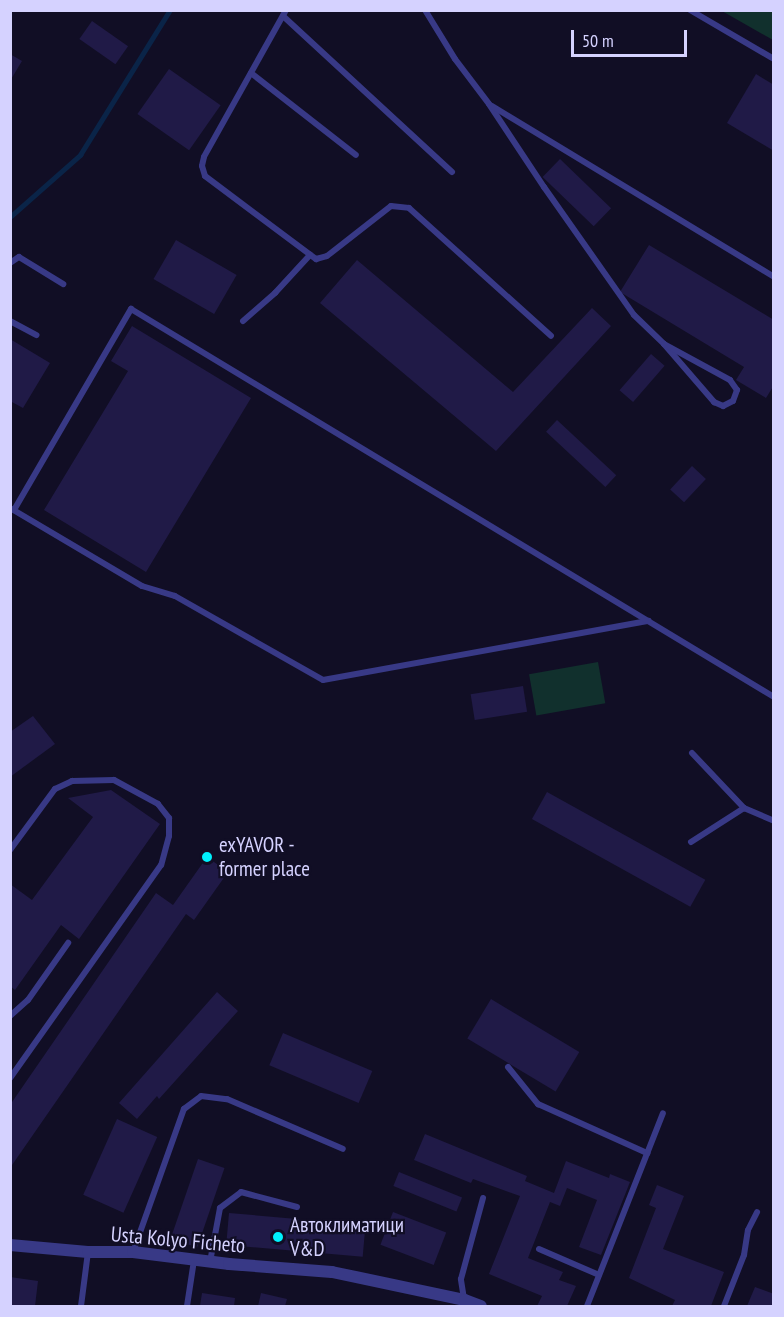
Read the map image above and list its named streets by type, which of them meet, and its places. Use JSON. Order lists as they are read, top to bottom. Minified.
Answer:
{"streets":{"street":["Usta Kolyo Ficheto"]},"places":["exYAVOR - former place","Автоклиматици V&D"],"scale_bar":"50 m"}
